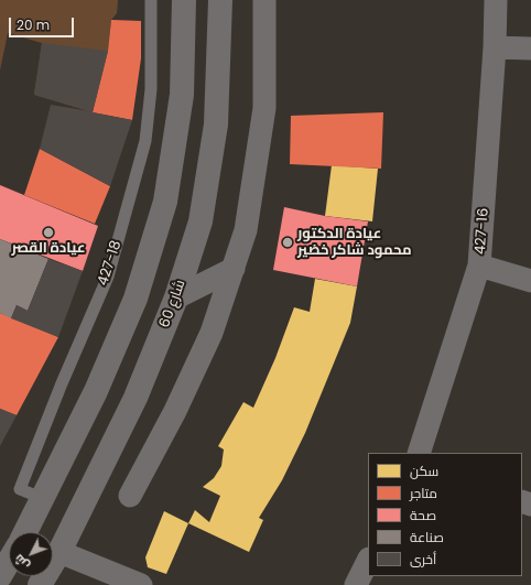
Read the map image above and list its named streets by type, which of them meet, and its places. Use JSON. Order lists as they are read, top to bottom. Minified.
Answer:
{"streets":{"street":["427-16","شارع 60"],"lane":["427-18"]},"places":["عيادة القصر","عيادة الدكتور محمود شاكر خضير"],"legend":["سكن","متاجر","صحة","صناعة","أخرى"],"scale_bar":"20 m","north":"bottom left"}
